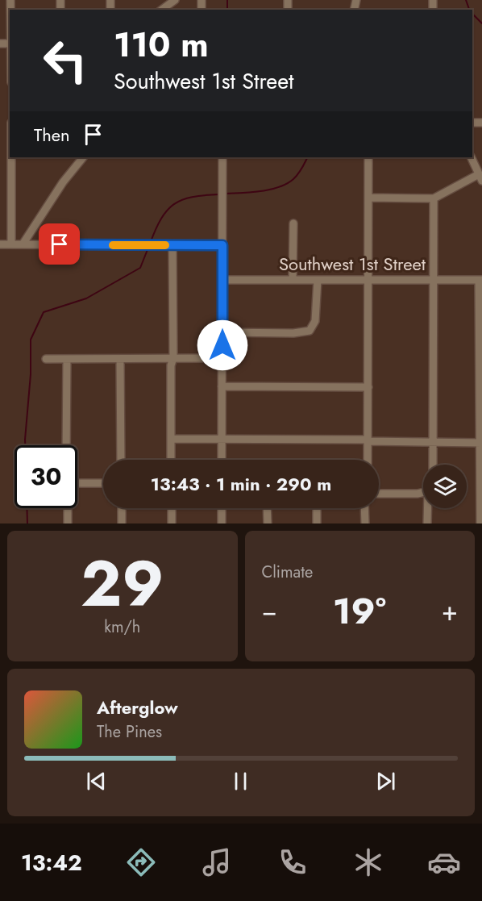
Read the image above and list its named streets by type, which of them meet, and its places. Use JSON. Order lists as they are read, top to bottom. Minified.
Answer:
{"streets":{"street":["Southwest 1st Street"]},"page":{"turn":["110 m","Southwest 1st Street"],"then":"Then","limit":"30","trip":"13:43 · 1 min · 290 m","tile":[["29","km/h"],"Climate"],"heat":["−","19°","+"],"song":["Afterglow","The Pines"],"tabs":"13:42"}}
